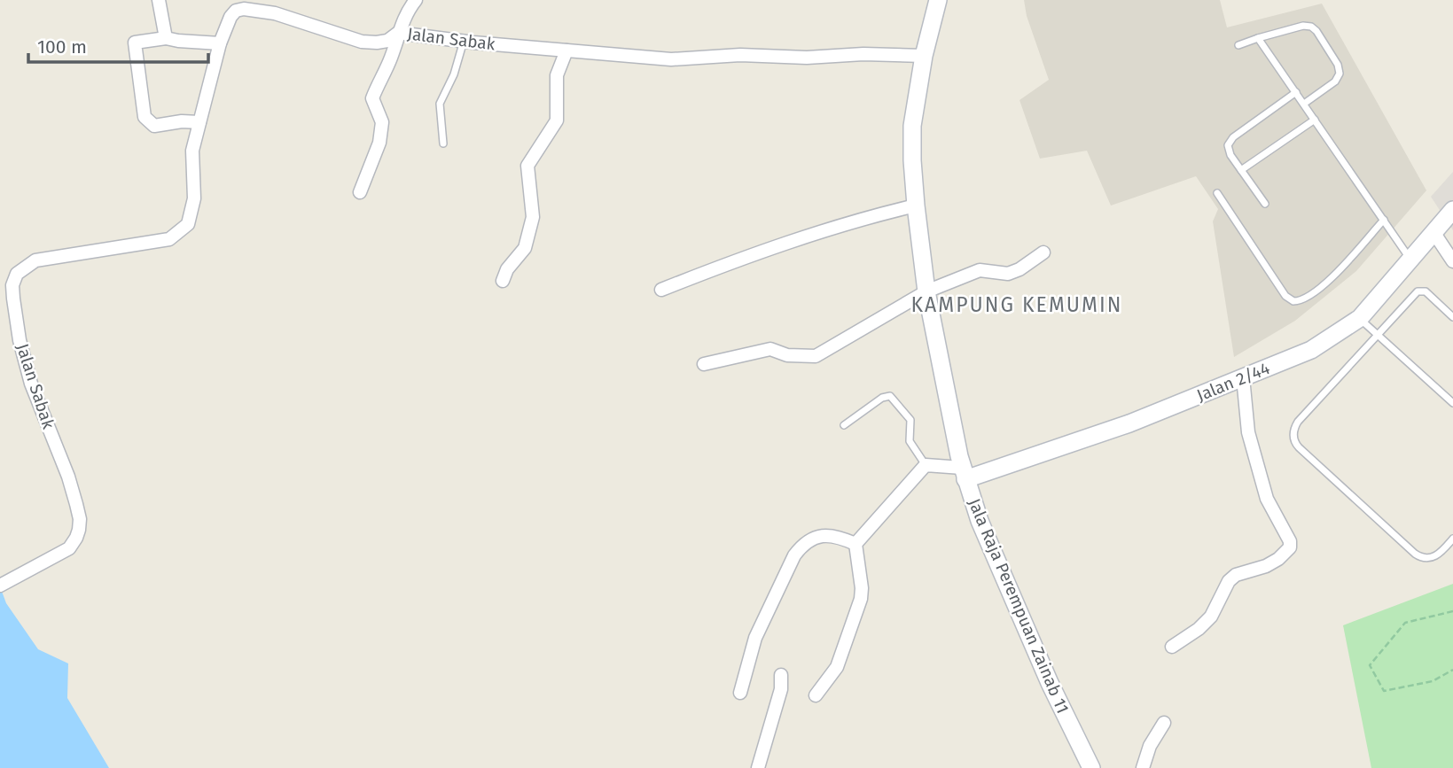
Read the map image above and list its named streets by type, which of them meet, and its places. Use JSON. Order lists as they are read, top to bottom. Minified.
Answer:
{"streets":{"main road":["Jalan 2/44","Jala Raja Perempuan Zainab 11"],"street":["Jalan Sabak"]},"crossings":[["Jalan Sabak","Jala Raja Perempuan Zainab 11"],["Jalan 2/44","Jala Raja Perempuan Zainab 11"]],"districts":["KAMPUNG KEMUMIN"],"scale_bar":"100 m"}
